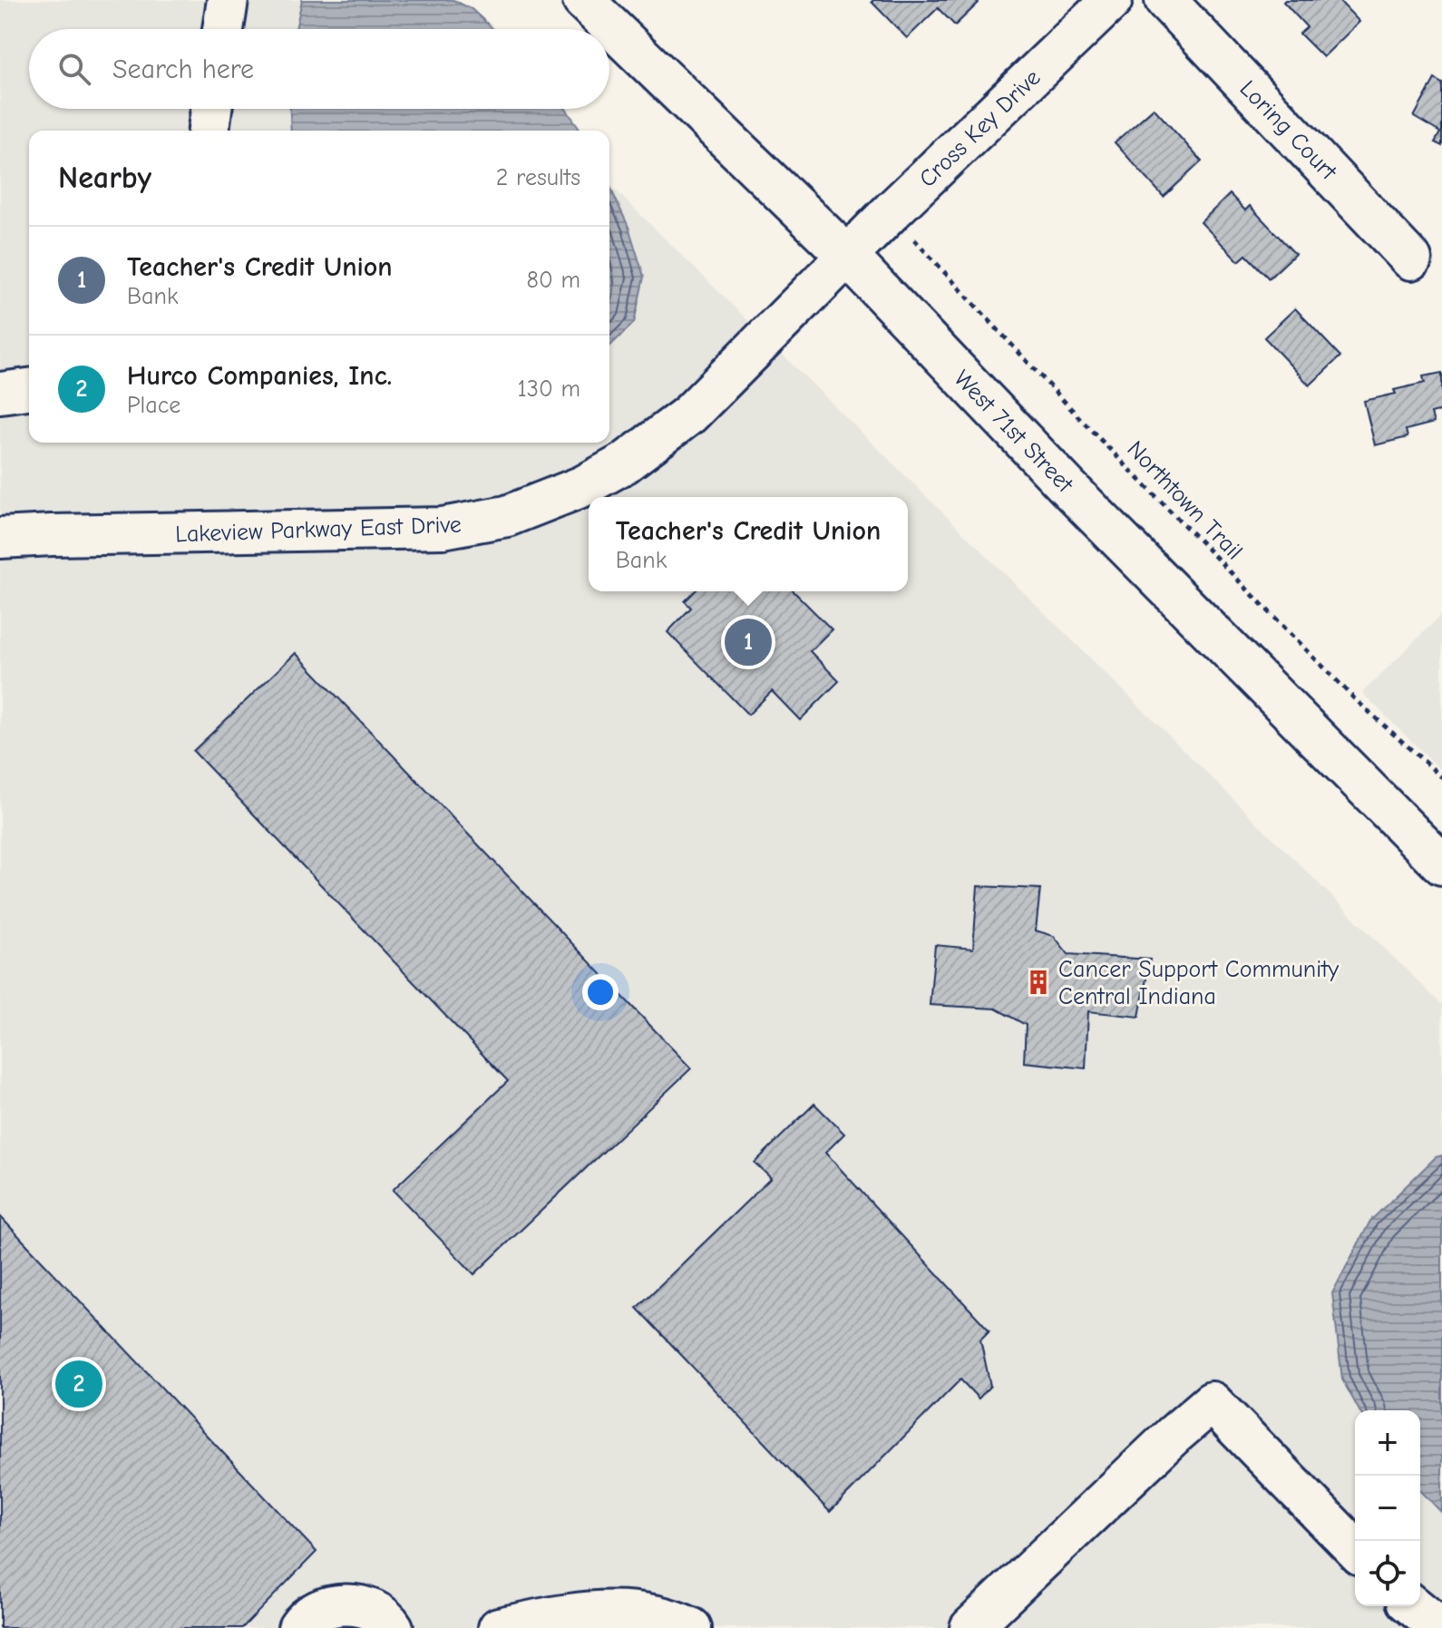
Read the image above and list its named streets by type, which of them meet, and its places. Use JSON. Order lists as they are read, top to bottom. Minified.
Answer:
{"streets":{"street":["Cross Key Drive","Loring Court","West 71st Street","Lakeview Parkway East Drive"],"path":["Northtown Trail"]},"crossings":[["Cross Key Drive","West 71st Street"],["Cross Key Drive","Lakeview Parkway East Drive"],["West 71st Street","Lakeview Parkway East Drive"]],"places":{"building":["Cancer Support Community Central Indiana"]},"page":{"search":"Search here","heading":["Nearby","2 results"],"list":[{"mark":"1","name":"Teacher's Credit Union","note":"Bank","value":"80 m"},{"mark":"2","name":"Hurco Companies, Inc.","note":"Place","value":"130 m"}],"popup":["Teacher's Credit Union","Bank"],"pins":["1","2"],"map_buttons":["+","−"]}}
